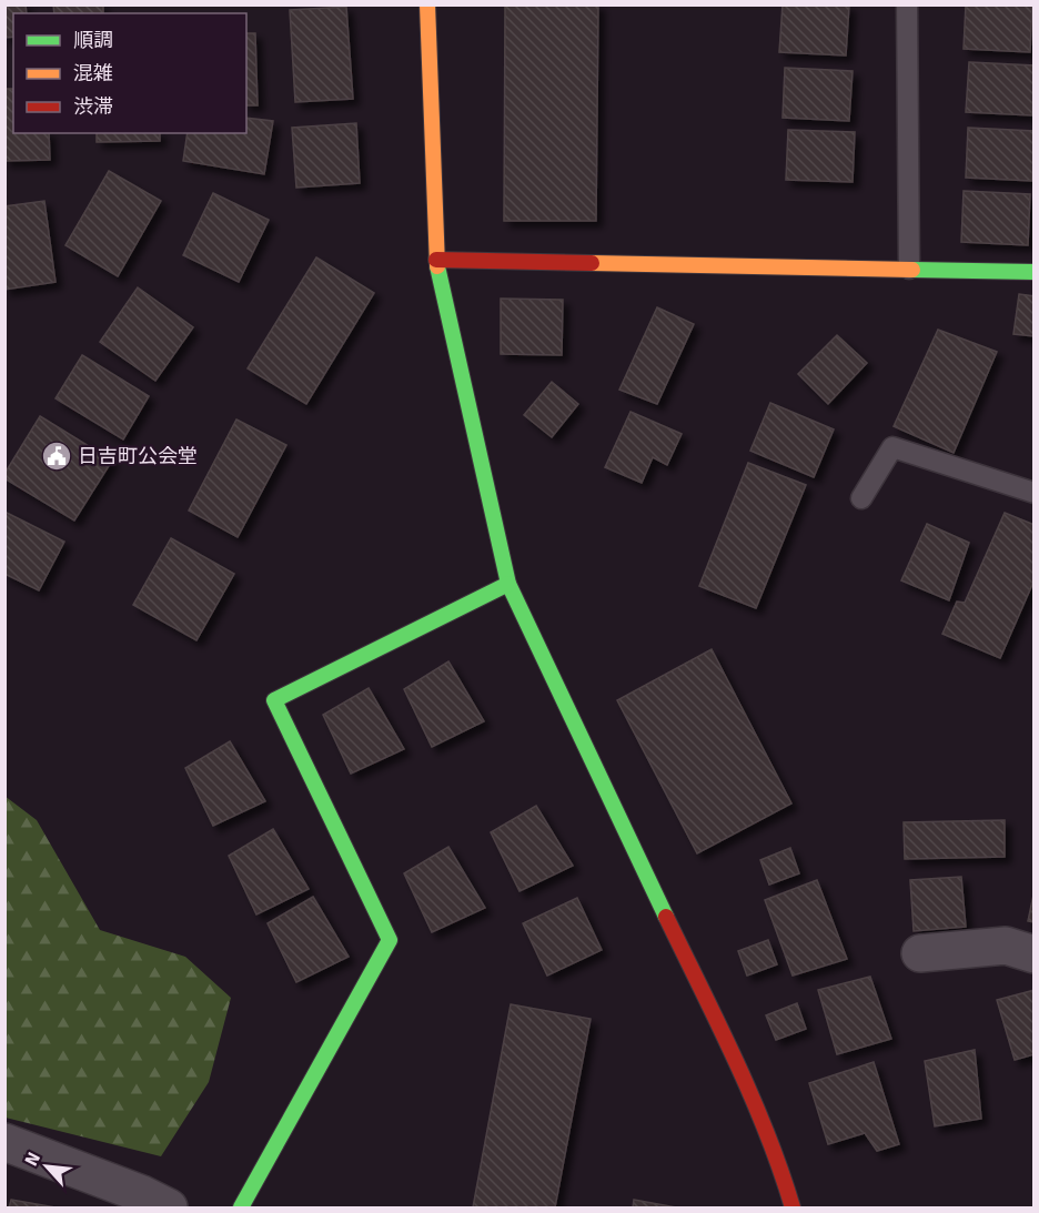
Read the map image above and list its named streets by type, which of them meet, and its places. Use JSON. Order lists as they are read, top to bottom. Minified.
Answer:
{"places":{"public building":["日吉町公会堂"]},"legend":["順調","混雑","渋滞"],"north":"top left"}
